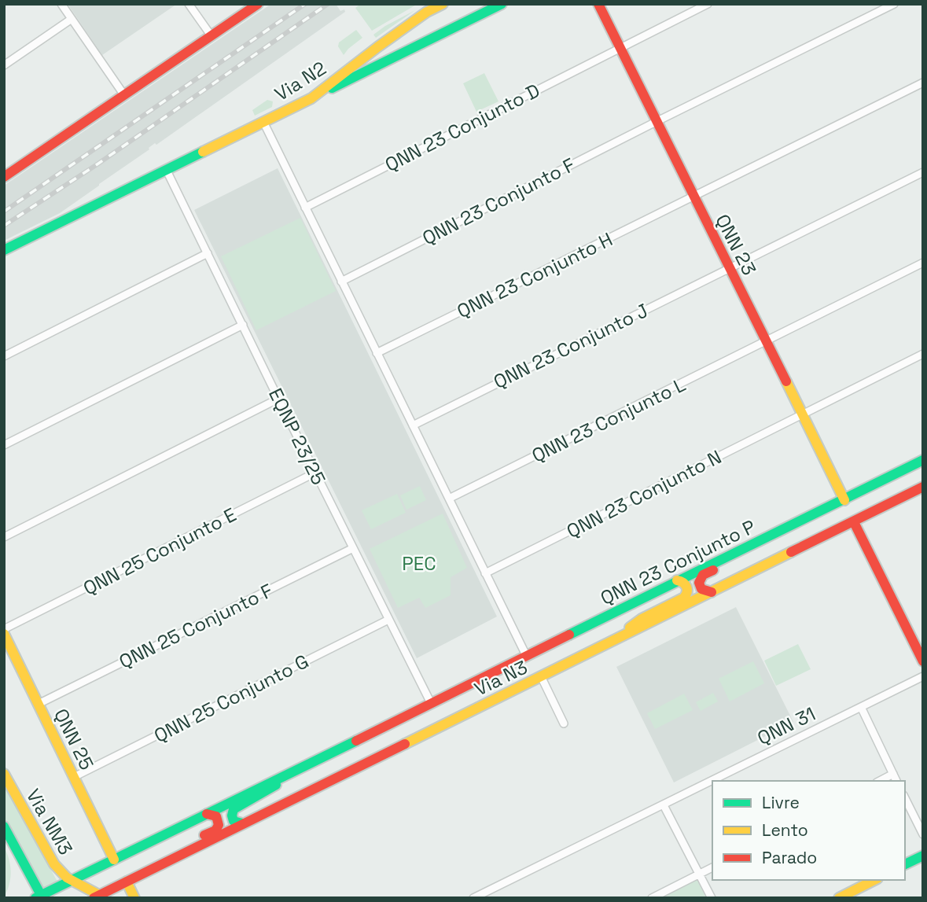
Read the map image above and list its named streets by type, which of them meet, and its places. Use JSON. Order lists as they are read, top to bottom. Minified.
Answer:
{"streets":{"main road":["Via N2","QNN 23","QNN 23 Conjunto P","Via N3","QNN 25","Via NM3"],"street":["QNN 23 Conjunto D","QNN 23 Conjunto F","QNN 23 Conjunto H","QNN 23 Conjunto J","QNN 23 Conjunto L","EQNP 23/25","QNN 23 Conjunto N","QNN 25 Conjunto E","QNN 25 Conjunto F","QNN 25 Conjunto G","QNN 31"]},"crossings":[["Via N2","EQNP 23/25"],["QNN 23 Conjunto D","QNN 23"],["QNN 23 Conjunto F","QNN 23"],["QNN 23","QNN 23 Conjunto H"],["QNN 23","QNN 23 Conjunto J"],["QNN 23","QNN 23 Conjunto L"],["QNN 23","QNN 23 Conjunto N"],["QNN 23","QNN 23 Conjunto P"],["EQNP 23/25","QNN 25 Conjunto E"],["EQNP 23/25","QNN 25 Conjunto F"],["EQNP 23/25","Via N3"],["EQNP 23/25","QNN 25 Conjunto G"],["QNN 23 Conjunto P","Via N3"],["QNN 25 Conjunto F","QNN 25"],["Via N3","Via NM3"],["QNN 25 Conjunto G","QNN 25"]],"parks":["PEC"],"legend":["Livre","Lento","Parado"]}
